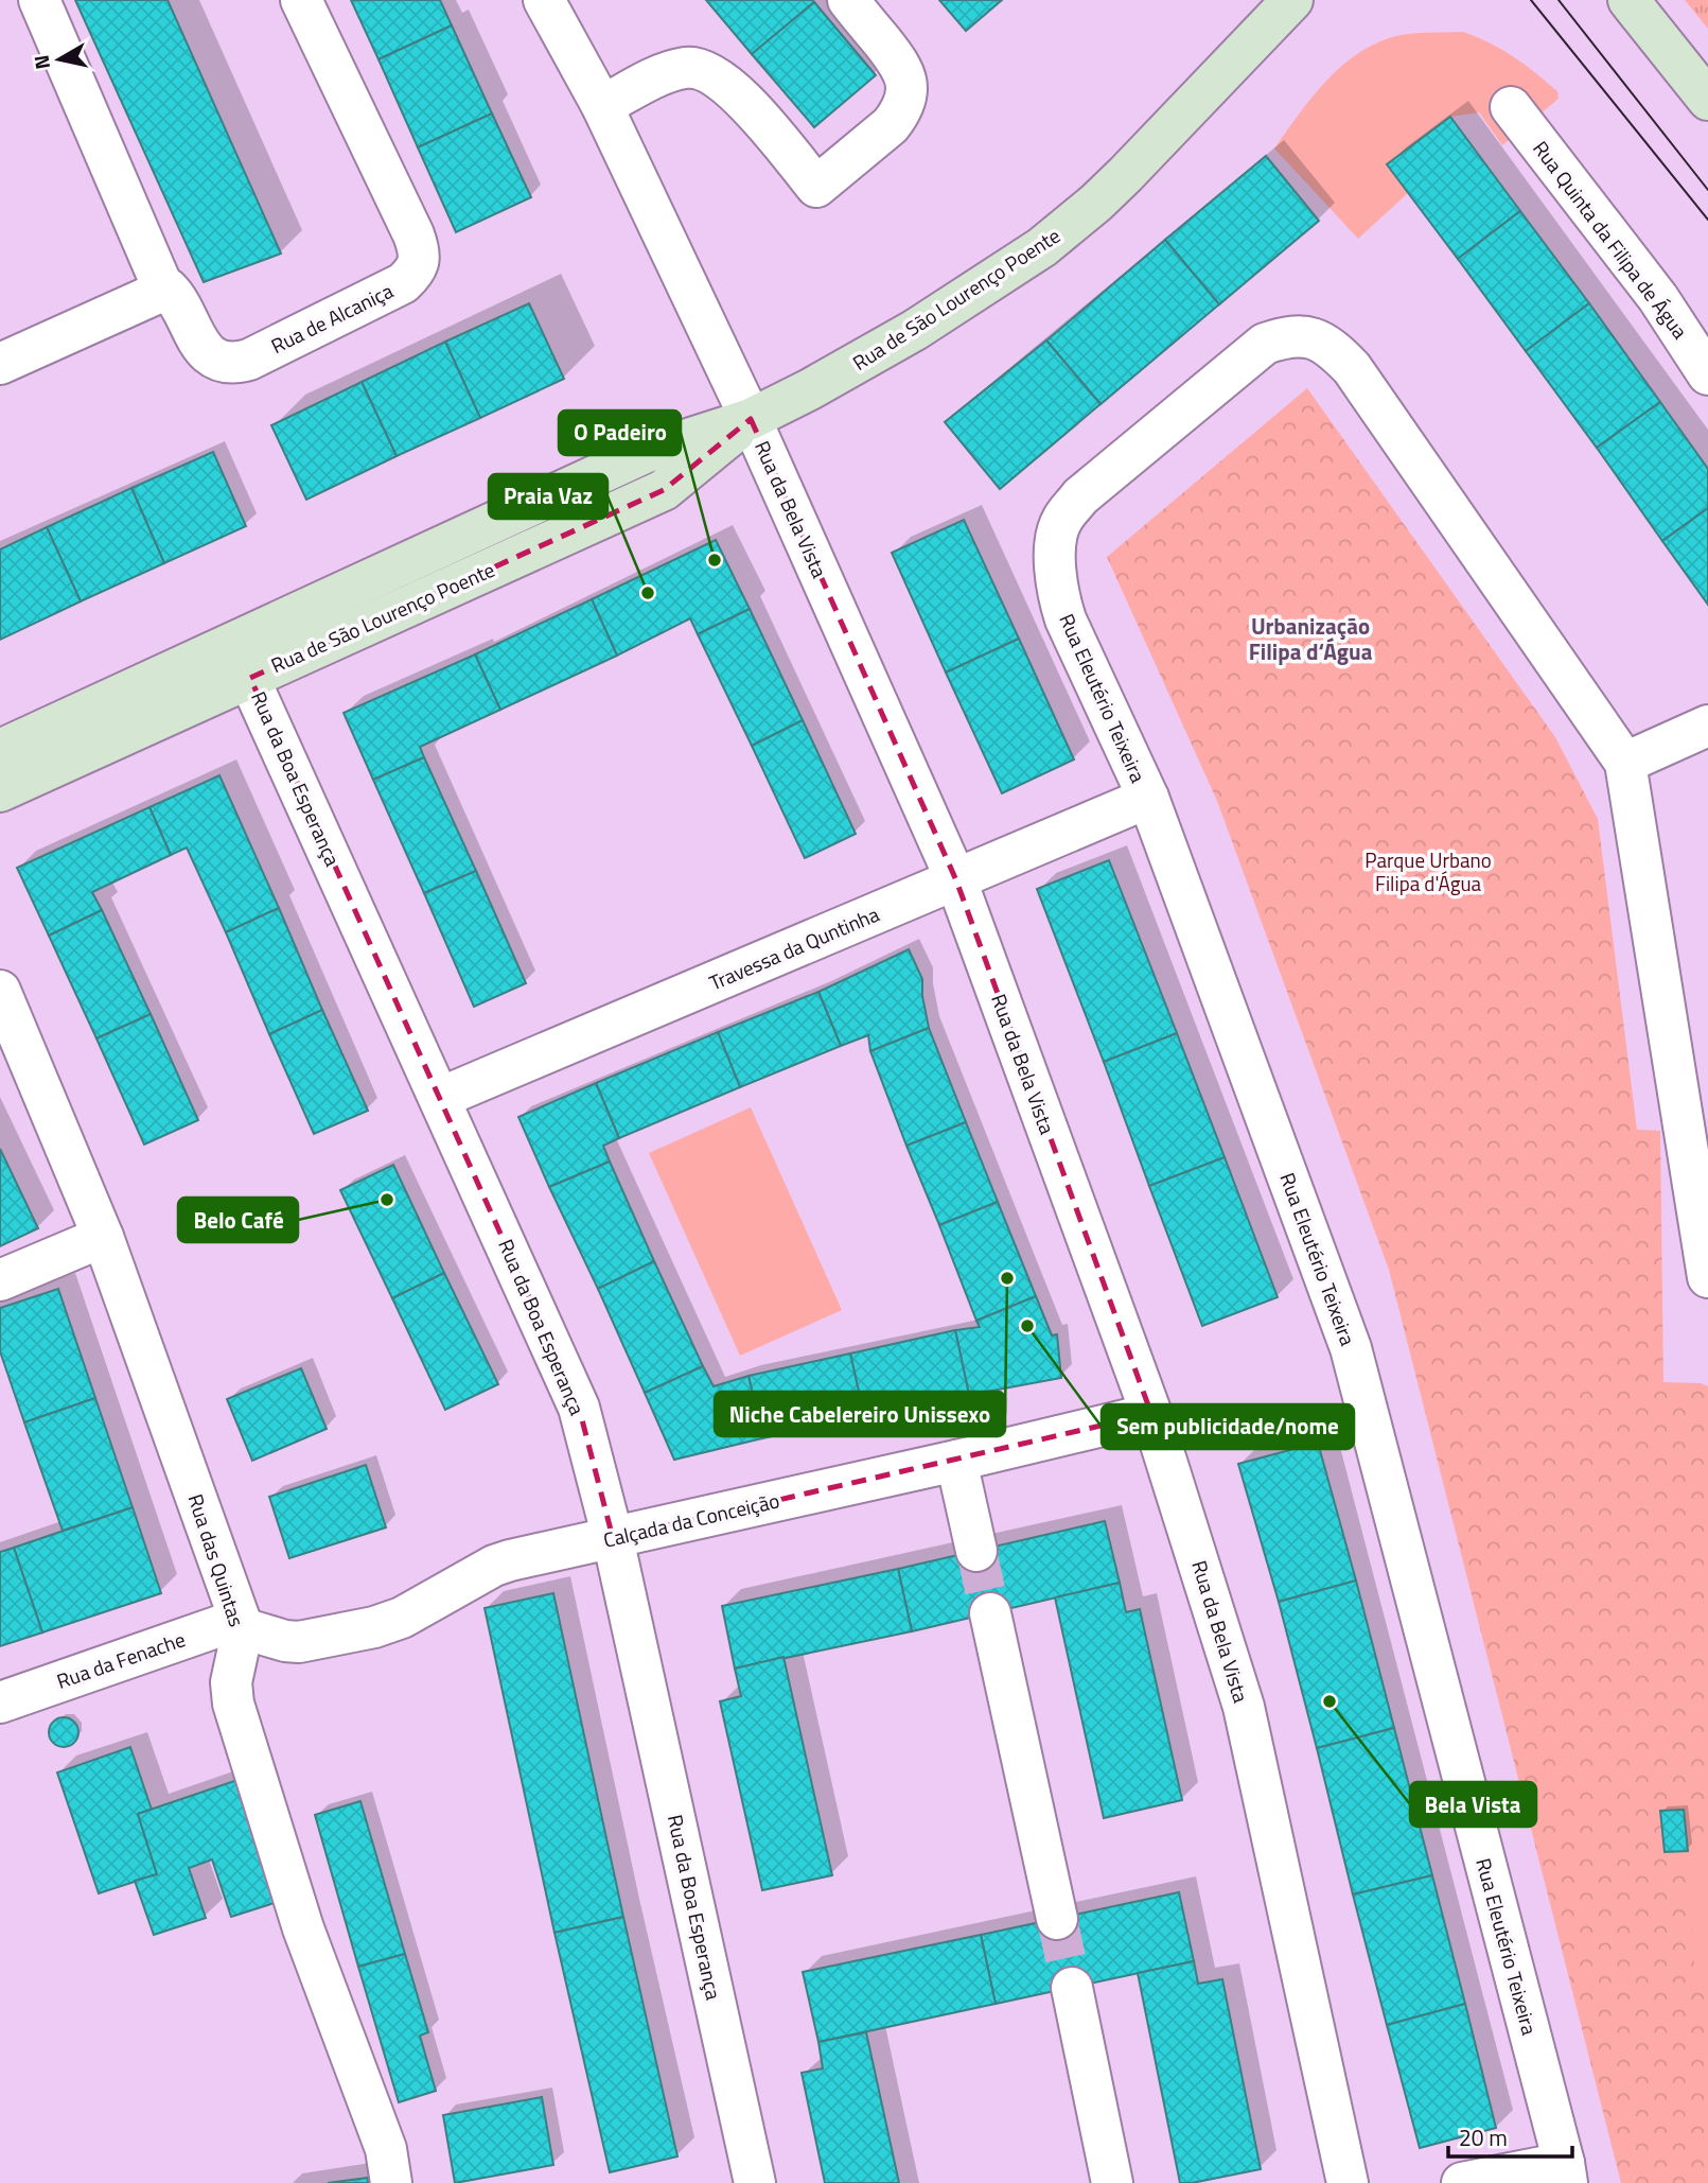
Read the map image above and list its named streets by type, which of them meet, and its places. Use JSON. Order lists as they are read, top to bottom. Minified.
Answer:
{"streets":{"street":["Rua Quinta da Filipa de Água","Rua de São Lourenço Poente","Rua de Alcaniça","Rua da Bela Vista","Rua Eleutério Teixeira","Rua da Boa Esperança","Travessa da Quntinha","Calçada da Conceição","Rua das Quintas","Rua da Fenache"]},"crossings":[["Rua de São Lourenço Poente","Rua da Bela Vista"],["Rua de São Lourenço Poente","Rua da Boa Esperança"],["Rua da Bela Vista","Travessa da Quntinha"],["Rua da Bela Vista","Calçada da Conceição"],["Rua Eleutério Teixeira","Travessa da Quntinha"],["Rua da Boa Esperança","Travessa da Quntinha"],["Rua da Boa Esperança","Calçada da Conceição"],["Calçada da Conceição","Rua das Quintas"],["Calçada da Conceição","Rua da Fenache"],["Rua das Quintas","Rua da Fenache"]],"districts":["Urbanização Filipa d‘Água"],"parks":["Parque Urbano Filipa d'Água"],"places":["O Padeiro","Praia Vaz","Belo Café","Niche Cabelereiro Unissexo","Sem publicidade/nome","Bela Vista"],"scale_bar":"20 m","north":"left"}
